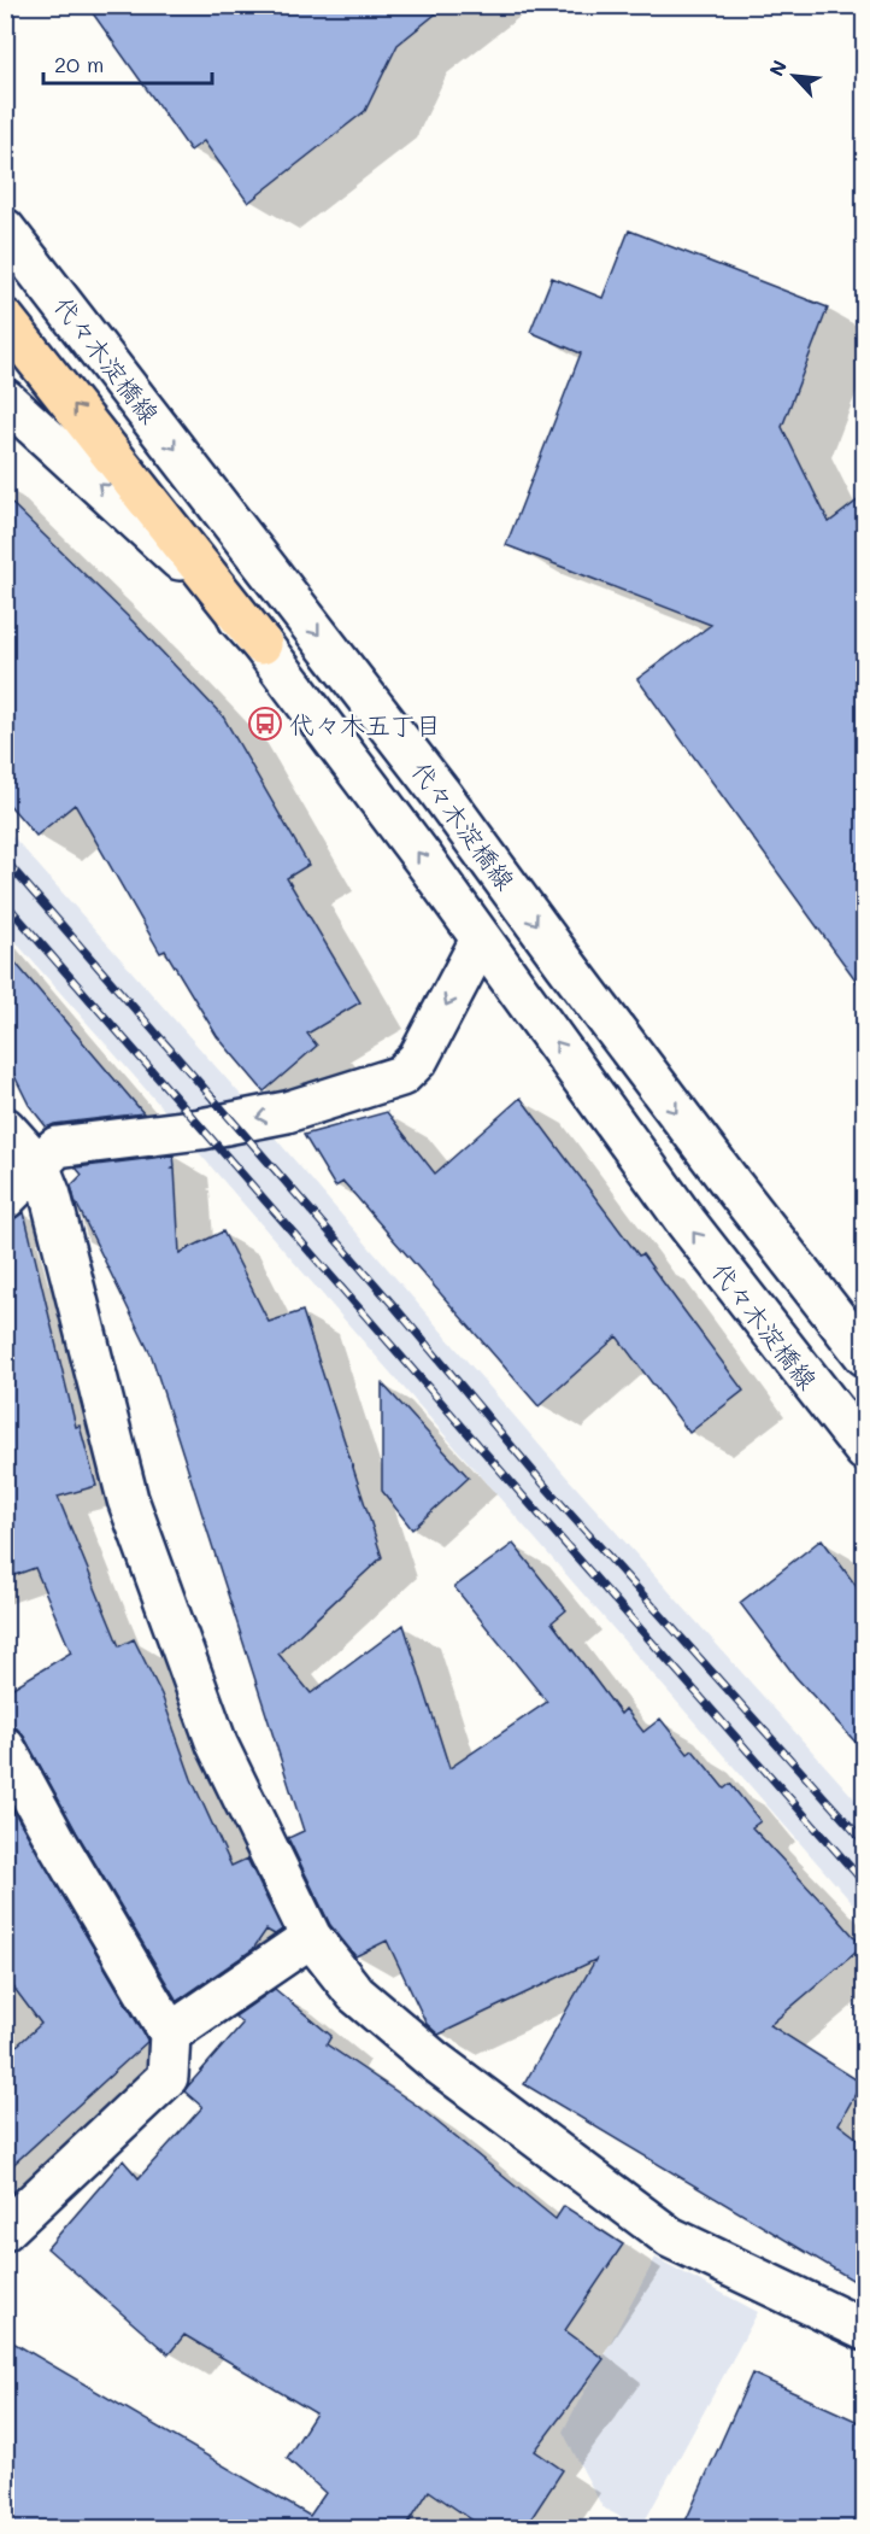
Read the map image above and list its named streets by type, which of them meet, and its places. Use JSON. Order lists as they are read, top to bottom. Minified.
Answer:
{"streets":{"street":["代々木淀橋線"]},"places":{"bus stop":["代々木五丁目"]},"scale_bar":"20 m","north":"top left"}
